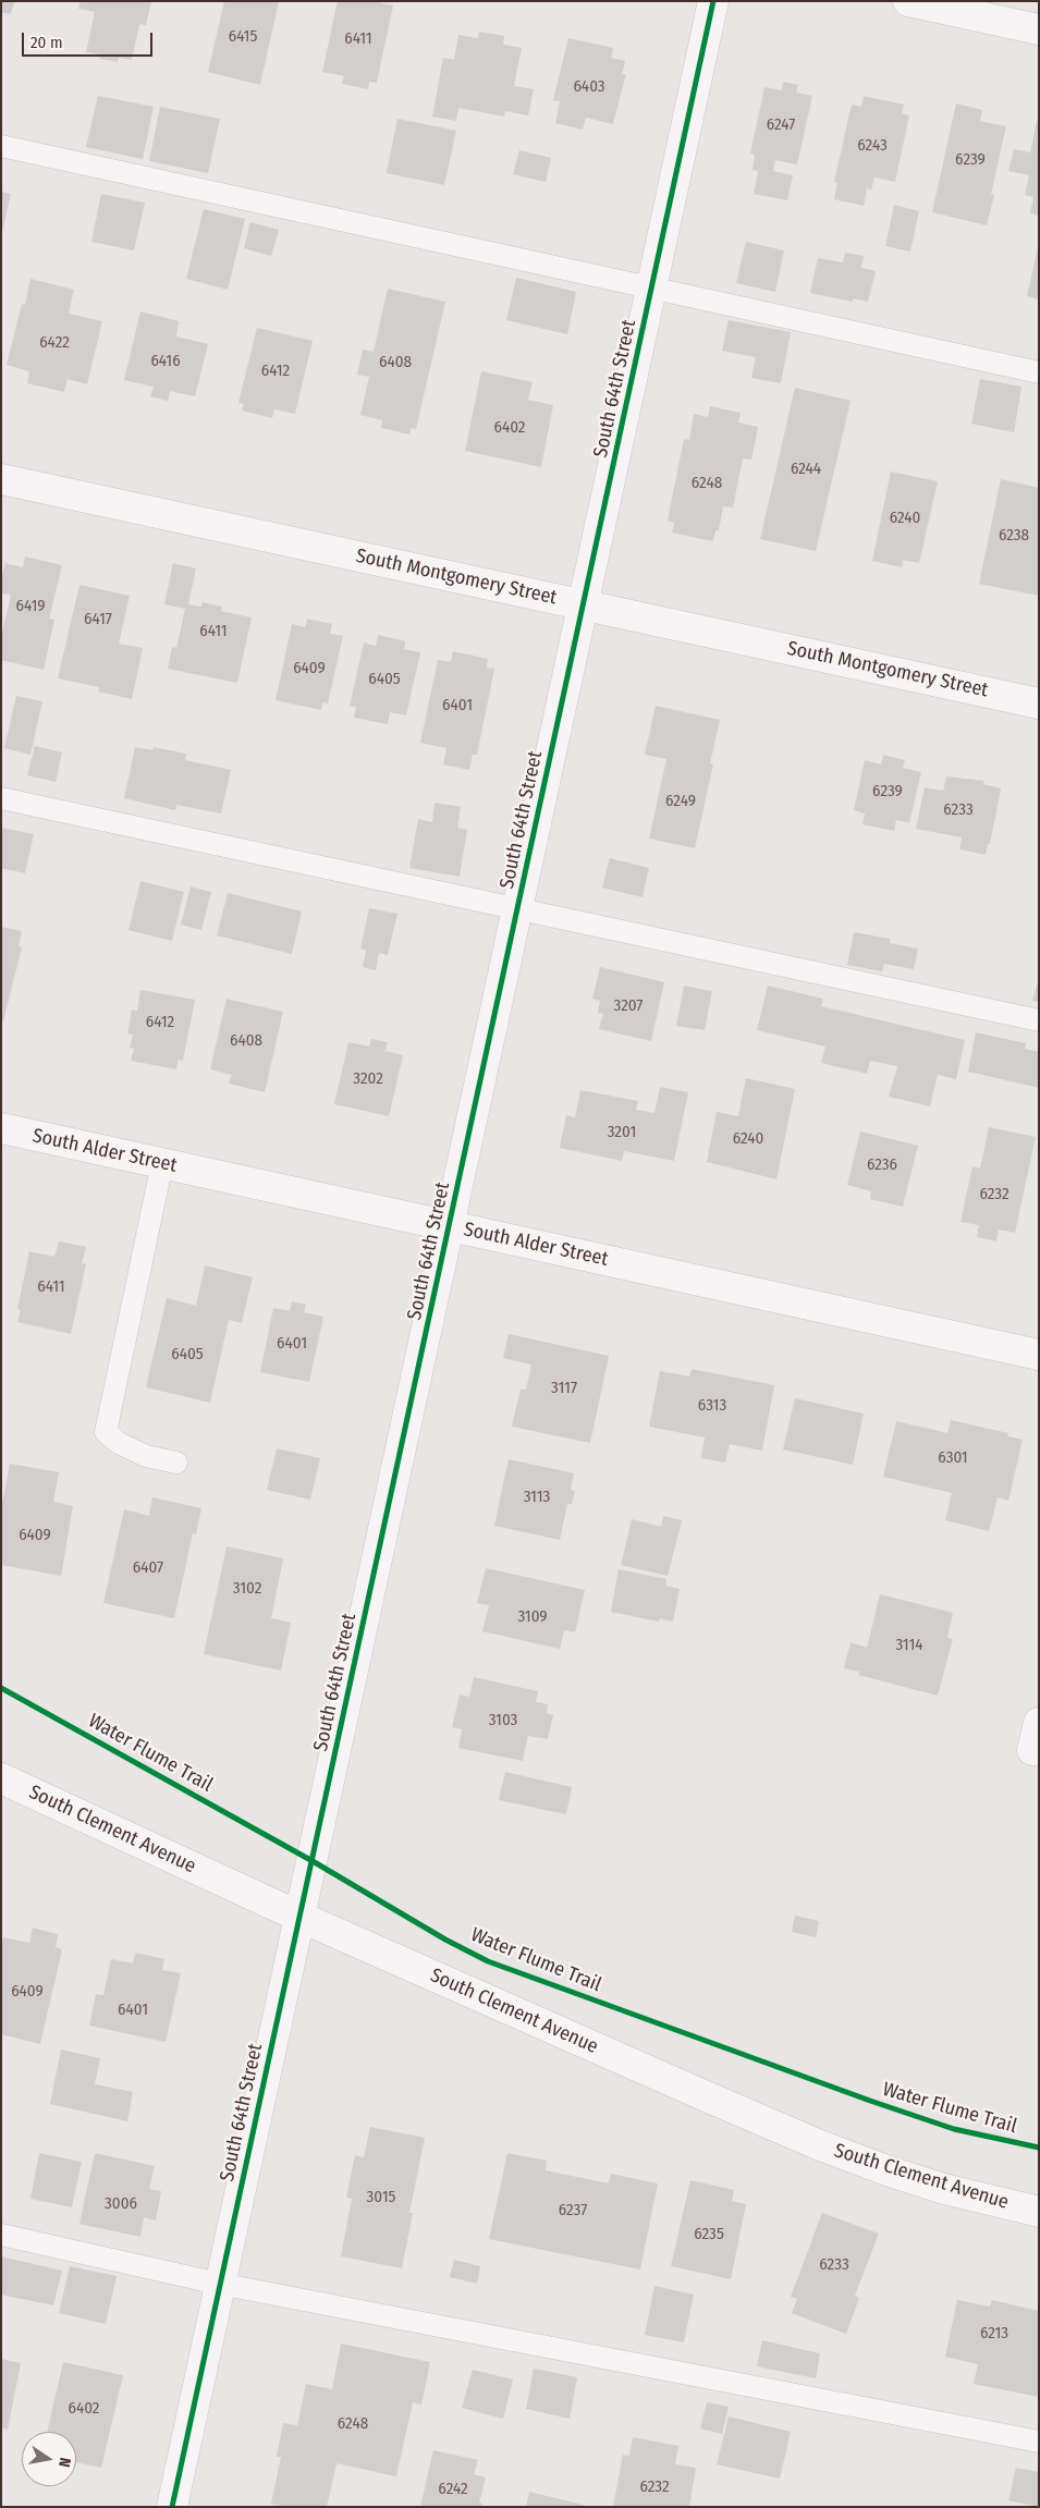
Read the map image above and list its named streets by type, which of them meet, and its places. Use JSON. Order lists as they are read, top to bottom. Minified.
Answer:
{"streets":{"street":["South 64th Street","South Montgomery Street","South Alder Street","South Clement Avenue"],"cycle path":["Water Flume Trail"]},"crossings":[["South 64th Street","South Montgomery Street"],["South 64th Street","South Alder Street"],["South 64th Street","South Clement Avenue"]],"house_numbers":["6415","6411","6403","6247","6243","6239","6422","6416","6408","6412","6402","6244","6248","6240","6238","6419","6417","6411","6409","6405","6401","6239","6249","6233","3207","6412","6408","3202","3201","6240","6236","6232","6411","6401","6405","3117","6313","6301","3113","6409","6407","3102","3109","3114","3103","6409","6401","3015","3006","6237","6235","6233","6213","6402","6248","6232","6242"],"scale_bar":"20 m","north":"right"}
